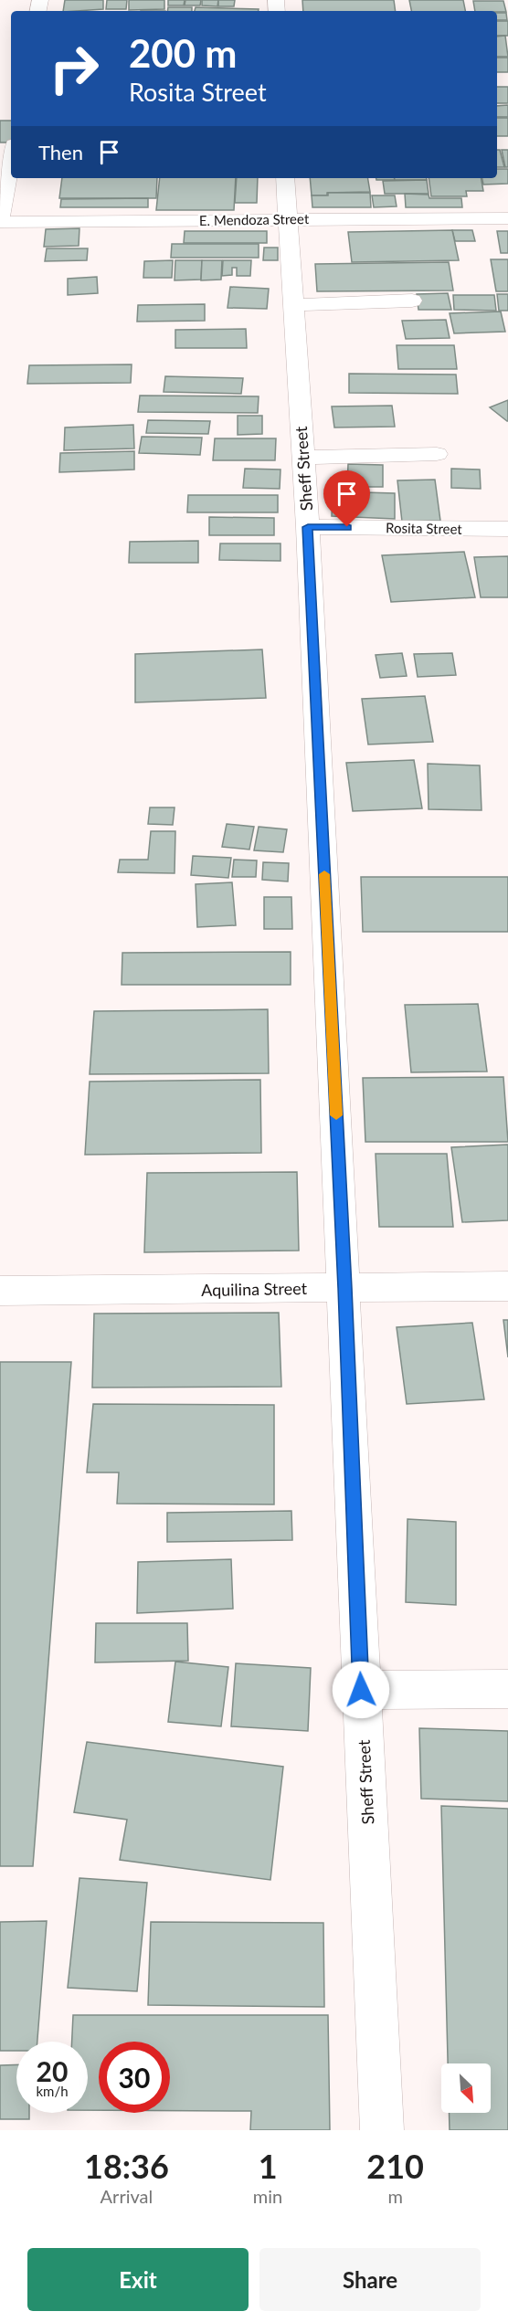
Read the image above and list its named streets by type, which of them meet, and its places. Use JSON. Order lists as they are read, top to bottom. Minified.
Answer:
{"streets":{"street":["E. Mendoza Street","Sheff Street","Rosita Street","Aquilina Street"]},"crossings":[["E. Mendoza Street","Sheff Street"],["Sheff Street","Rosita Street"],["Sheff Street","Aquilina Street"]],"north":"bottom right","page":{"turn":["200 m","Rosita Street"],"then":"Then","speed":"20 km/h","limit":"30","eta":["18:36","Arrival","1","min","210","m"],"buttons":["Exit","Share"]}}
